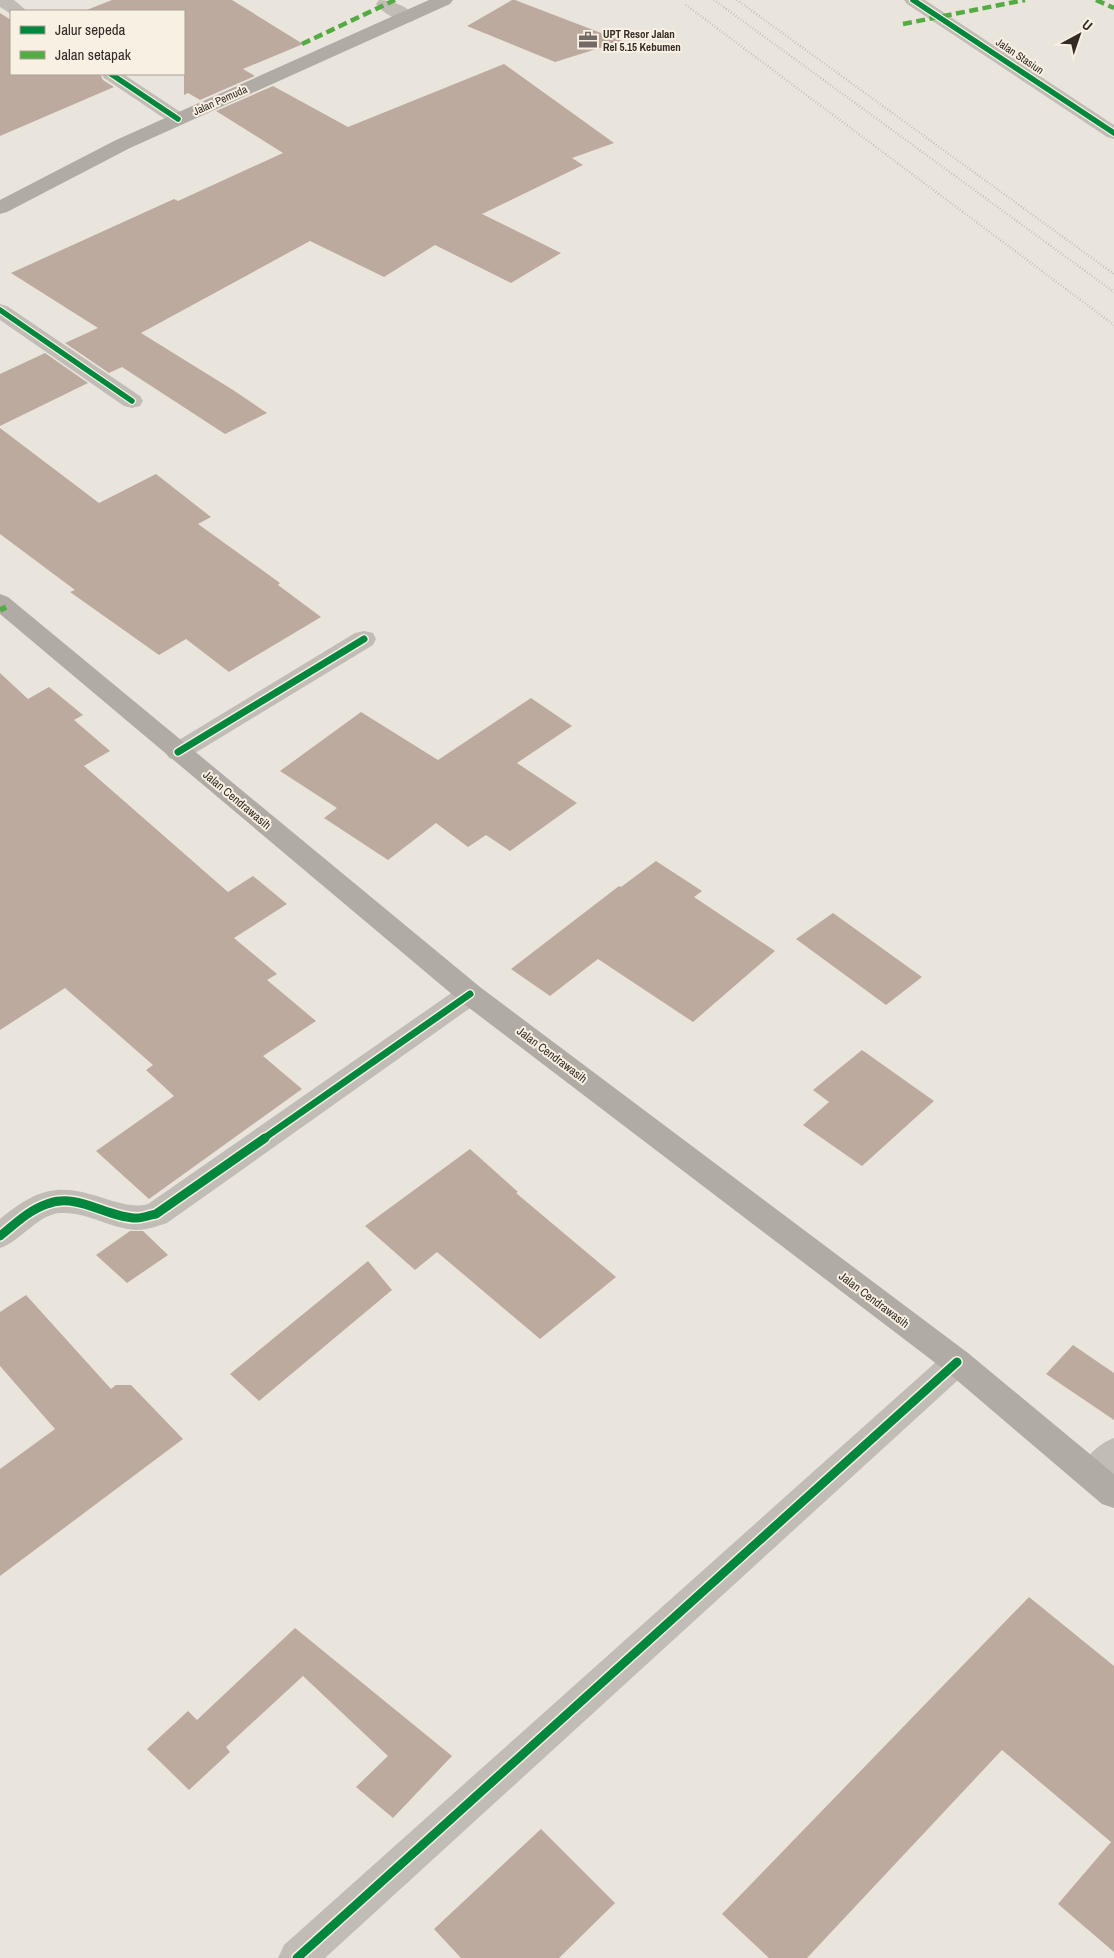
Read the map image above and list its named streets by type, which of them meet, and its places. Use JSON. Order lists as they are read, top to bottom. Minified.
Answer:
{"streets":{"main road":["Jalan Pemuda","Jalan Cendrawasih"],"street":["Jalan Stasiun"]},"places":{"office":["UPT Resor Jalan Rel 5.15 Kebumen"]},"legend":["Jalur sepeda","Jalan setapak"],"north":"top right"}
